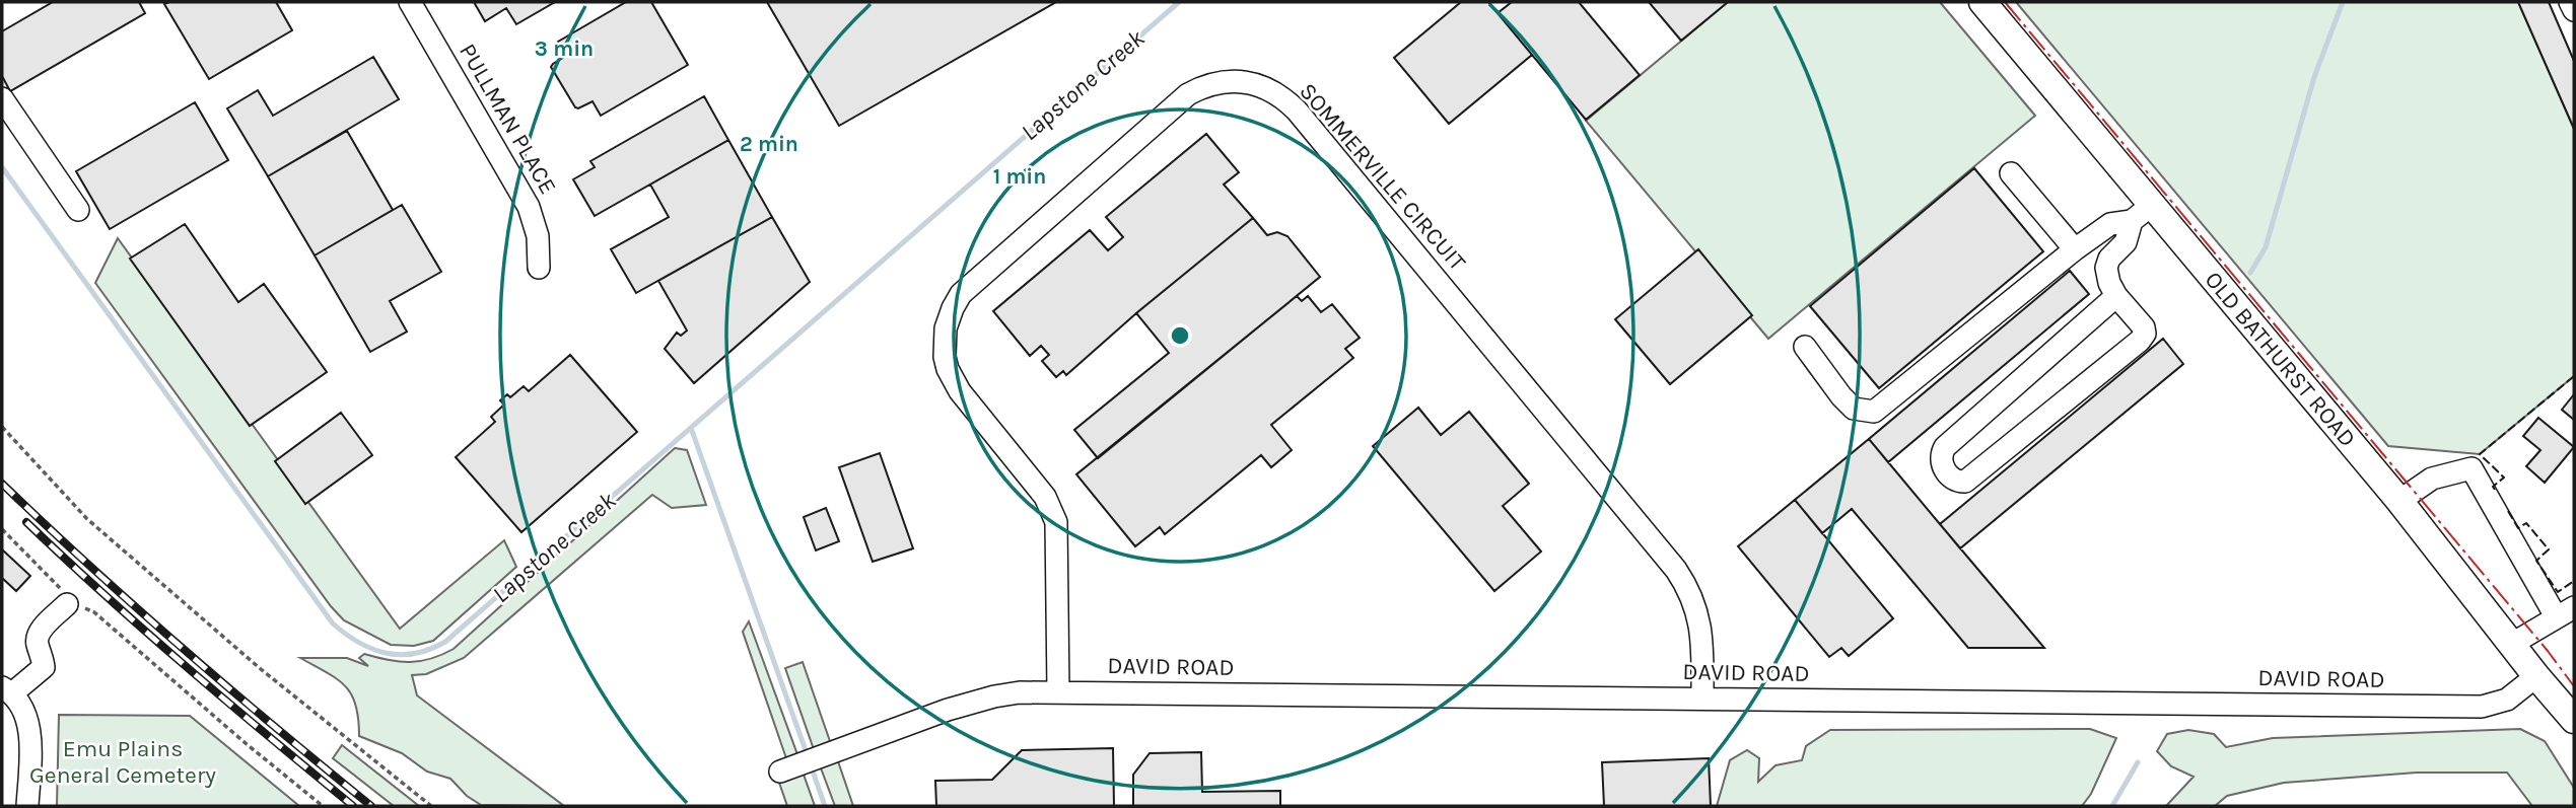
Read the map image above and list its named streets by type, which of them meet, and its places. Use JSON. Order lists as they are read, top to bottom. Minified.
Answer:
{"streets":{"main road":["OLD BATHURST ROAD"],"street":["PULLMAN PLACE","SOMMERVILLE CIRCUIT","DAVID ROAD"]},"crossings":[["SOMMERVILLE CIRCUIT","DAVID ROAD"],["OLD BATHURST ROAD","DAVID ROAD"]],"water":["Lapstone Creek"],"parks":["Emu Plains General Cemetery"],"rings":["3 min","2 min","1 min"]}
